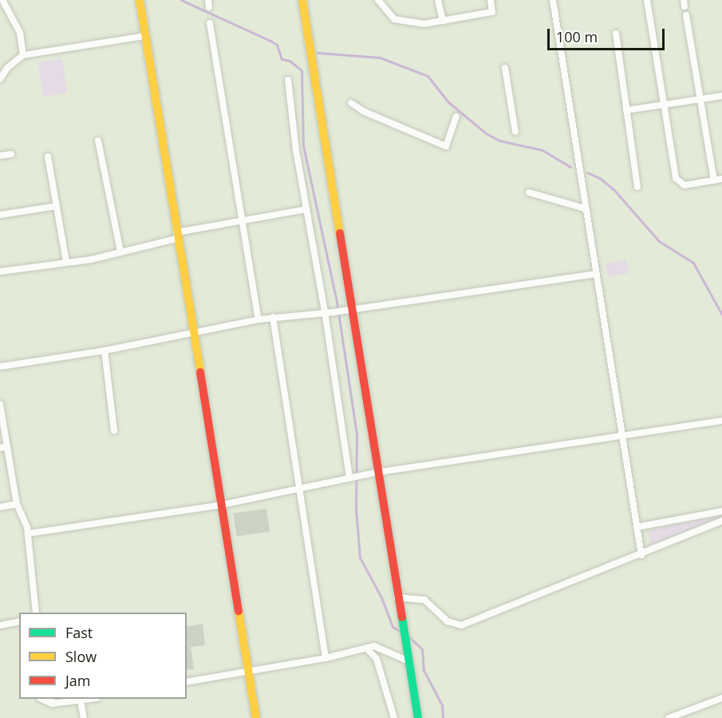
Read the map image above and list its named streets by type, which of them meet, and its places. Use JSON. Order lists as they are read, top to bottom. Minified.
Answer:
{"legend":["Fast","Slow","Jam"],"scale_bar":"100 m"}
